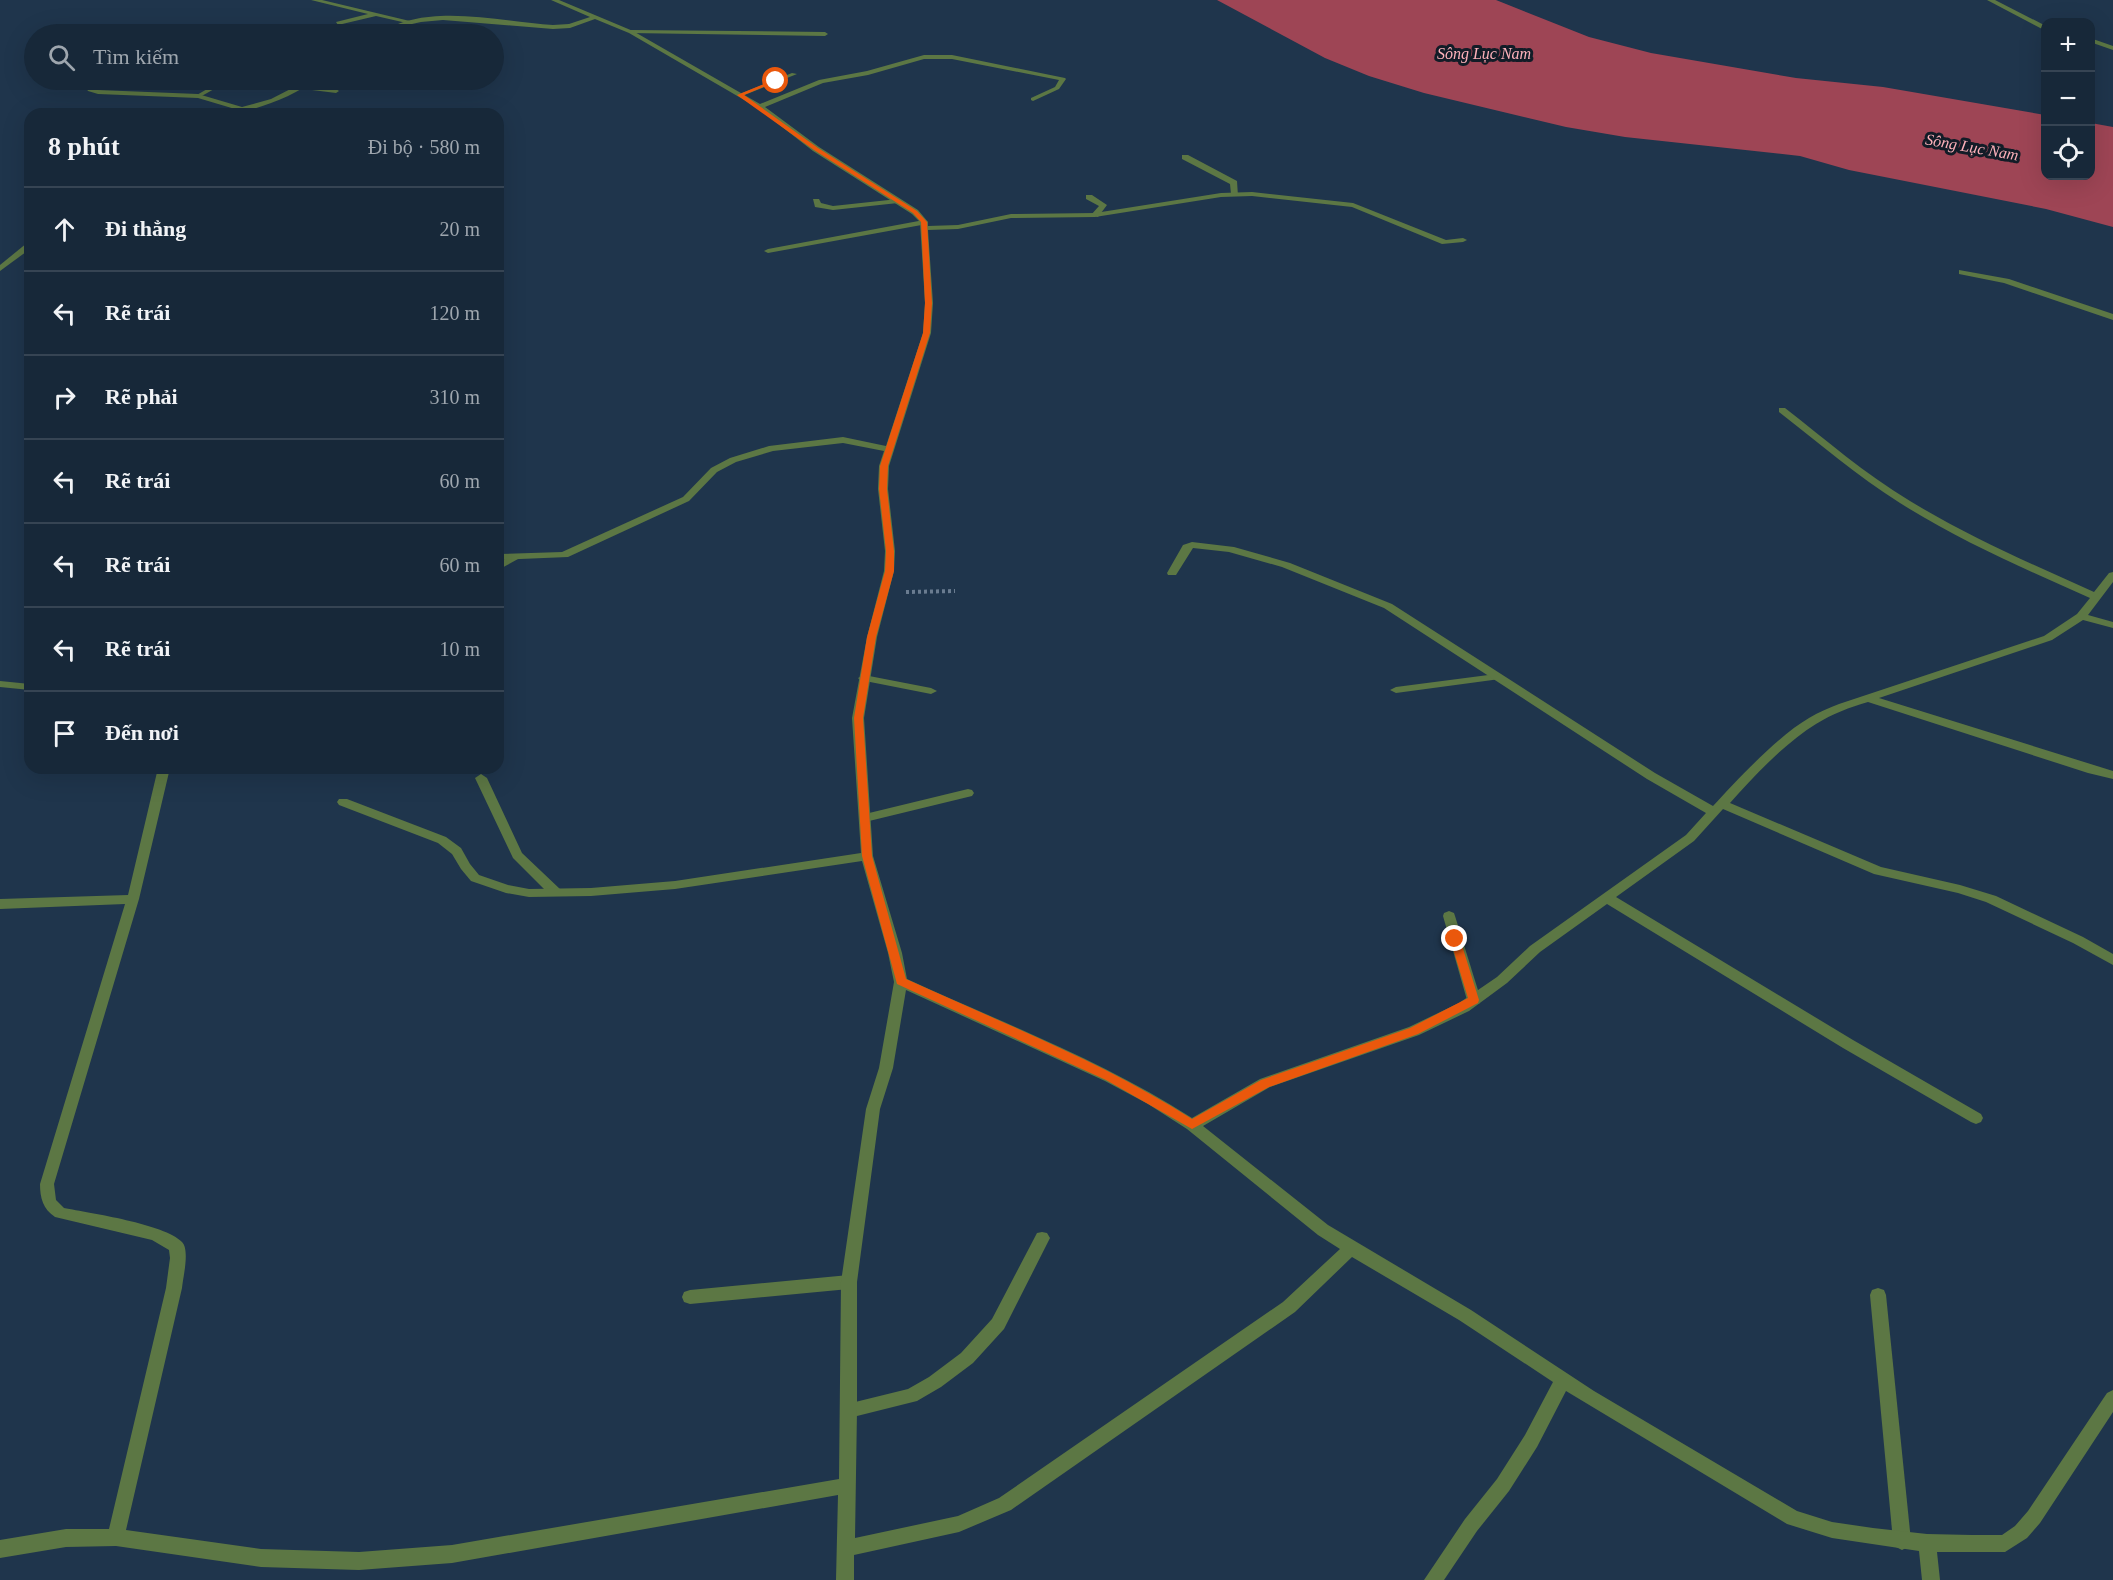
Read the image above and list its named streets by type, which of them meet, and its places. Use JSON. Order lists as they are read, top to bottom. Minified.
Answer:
{"water":["Sông Lục Nam"],"page":{"map_buttons":["+","−"],"search":"Tìm kiếm","heading":["8 phút","Đi bộ · 580 m"],"list":[["Đi thẳng","20 m"],["Rẽ trái","120 m"],["Rẽ phải","310 m"],["Rẽ trái","60 m"],["Rẽ trái","60 m"],["Rẽ trái","10 m"],"Đến nơi"]}}
